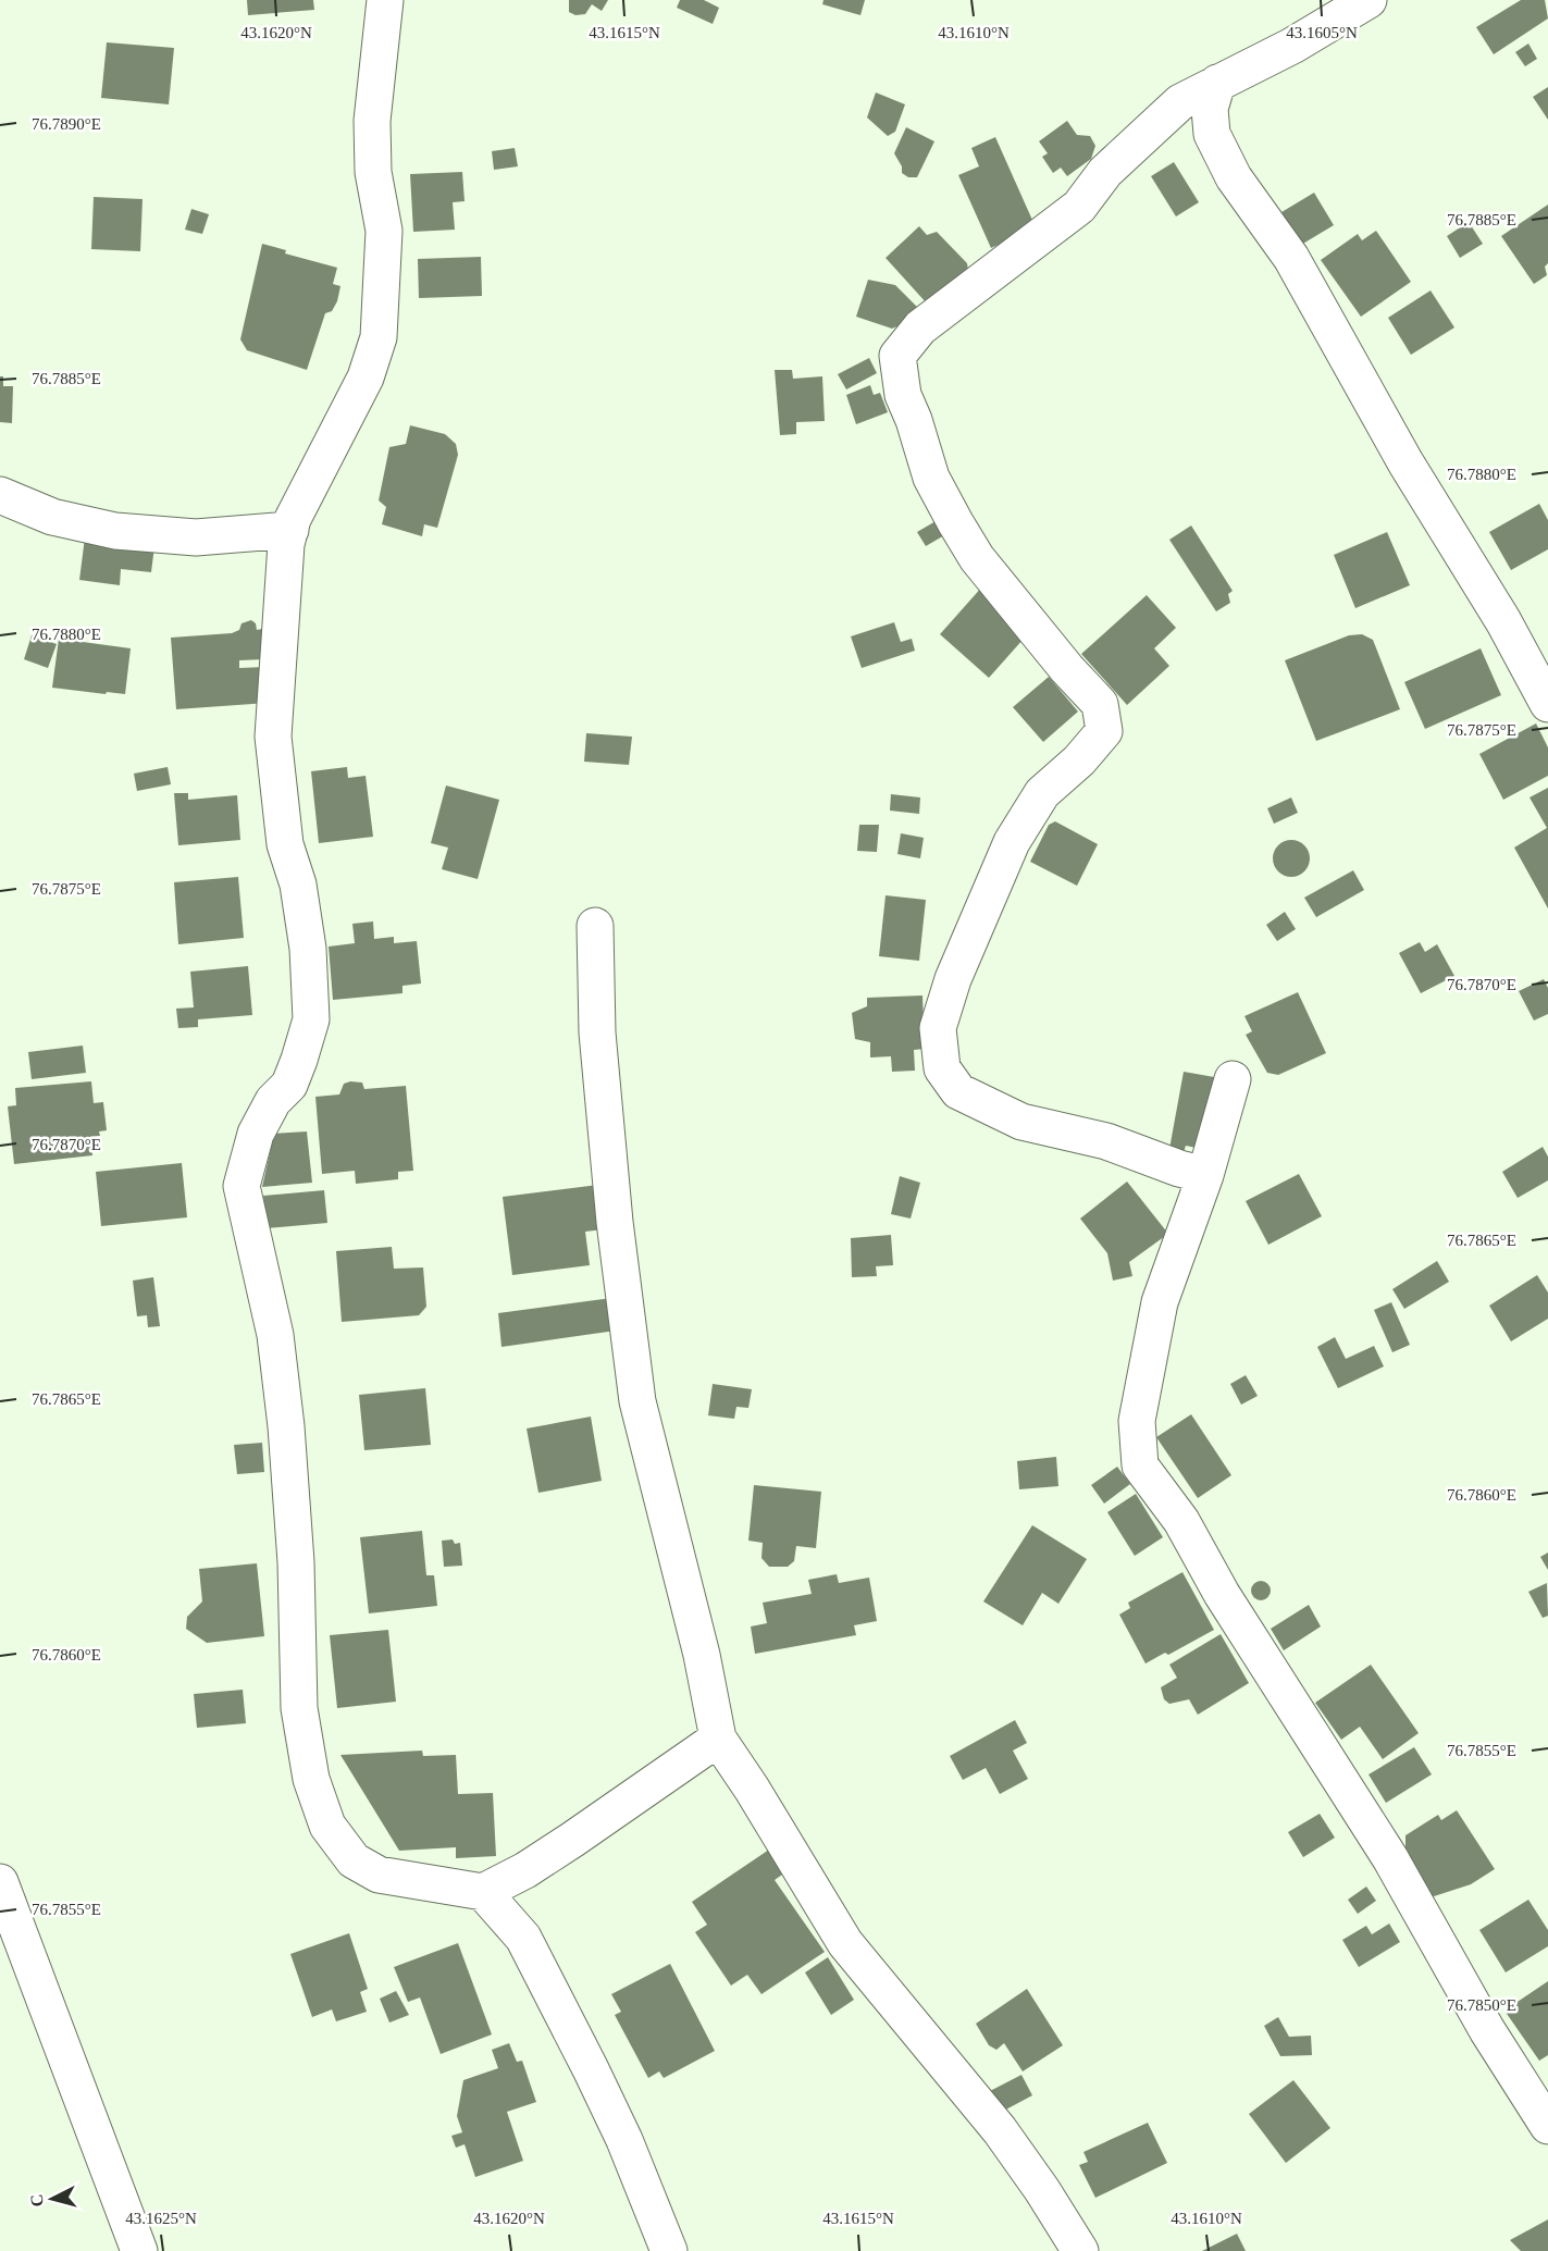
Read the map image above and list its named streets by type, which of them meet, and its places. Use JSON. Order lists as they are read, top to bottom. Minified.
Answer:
{"north":"left","coordinates":["43.1620°N","43.1615°N","43.1610°N","43.1605°N","76.7890°E","76.7885°E","76.7880°E","76.7875°E","76.7870°E","76.7865°E","76.7860°E","76.7855°E","76.7850°E","43.1625°N"]}
